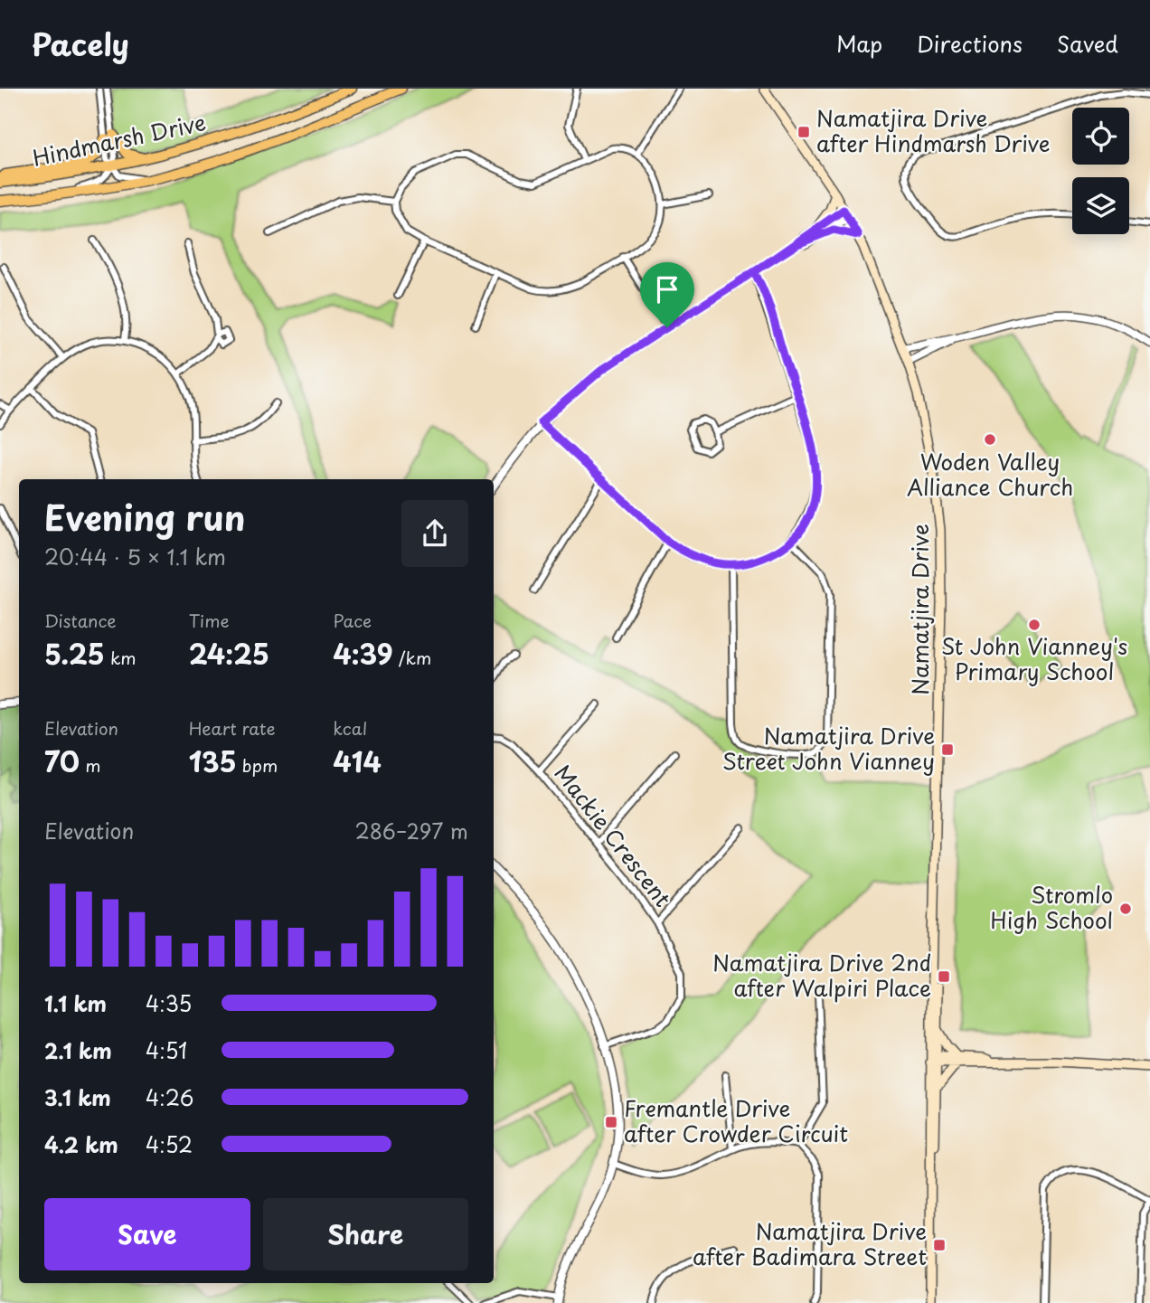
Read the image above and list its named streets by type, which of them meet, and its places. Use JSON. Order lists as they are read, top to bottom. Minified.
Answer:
{"streets":{"main road":["Hindmarsh Drive","Namatjira Drive"],"street":["Mackie Crescent"]},"places":{"transit":["Namatjira Drive after Hindmarsh Drive","Namatjira Drive Street John Vianney","Namatjira Drive 2nd after Walpiri Place","Fremantle Drive after Crowder Circuit","Namatjira Drive after Badimara Street"],"other":["Woden Valley Alliance Church","St John Vianney's Primary School","Stromlo High School"]},"page":{"header":"Pacely","nav":["Map","Directions","Saved"],"heading":["Evening run","20:44 · 5 × 1.1 km"],"stats":[["Distance","5.25 km"],["Time","24:25"],["Pace","4:39 /km"],["Elevation","70 m"],["Heart rate","135 bpm"],["kcal","414"]],"chart":["Elevation","286–297 m"],"list":[{"name":"1.1 km","note":"4:35"},{"name":"2.1 km","note":"4:51"},{"name":"3.1 km","note":"4:26"},{"name":"4.2 km","note":"4:52"}],"buttons":["Save","Share"]}}
